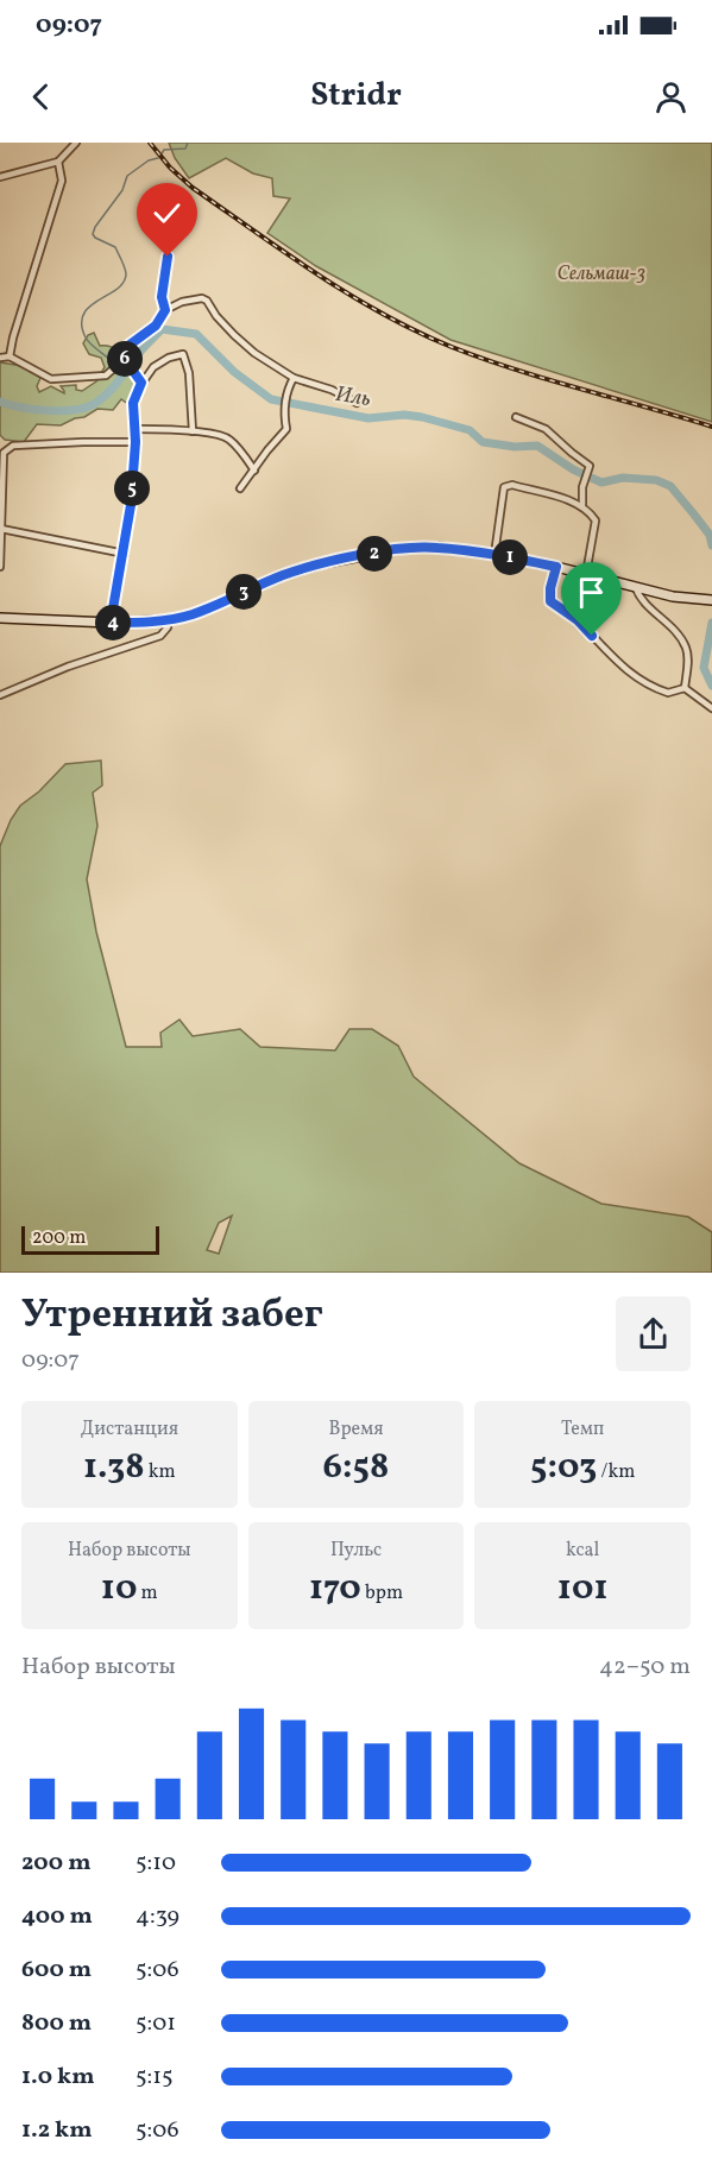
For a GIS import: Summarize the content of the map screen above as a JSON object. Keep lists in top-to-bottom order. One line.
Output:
{"water":["Иль"],"parks":["Сельмаш-3"],"scale_bar":"200 m","page":{"status":"09:07","header":"Stridr","pins":["6","5","2","1","3","4"],"scale":"200 m","heading":["Утренний забег","09:07"],"stats":[["Дистанция","1.38 km"],["Время","6:58"],["Темп","5:03 /km"],["Набор высоты","10 m"],["Пульс","170 bpm"],["kcal","101"]],"chart":["Набор высоты","42–50 m"],"list":[{"name":"200 m","note":"5:10"},{"name":"400 m","note":"4:39"},{"name":"600 m","note":"5:06"},{"name":"800 m","note":"5:01"},{"name":"1.0 km","note":"5:15"},{"name":"1.2 km","note":"5:06"}]}}
